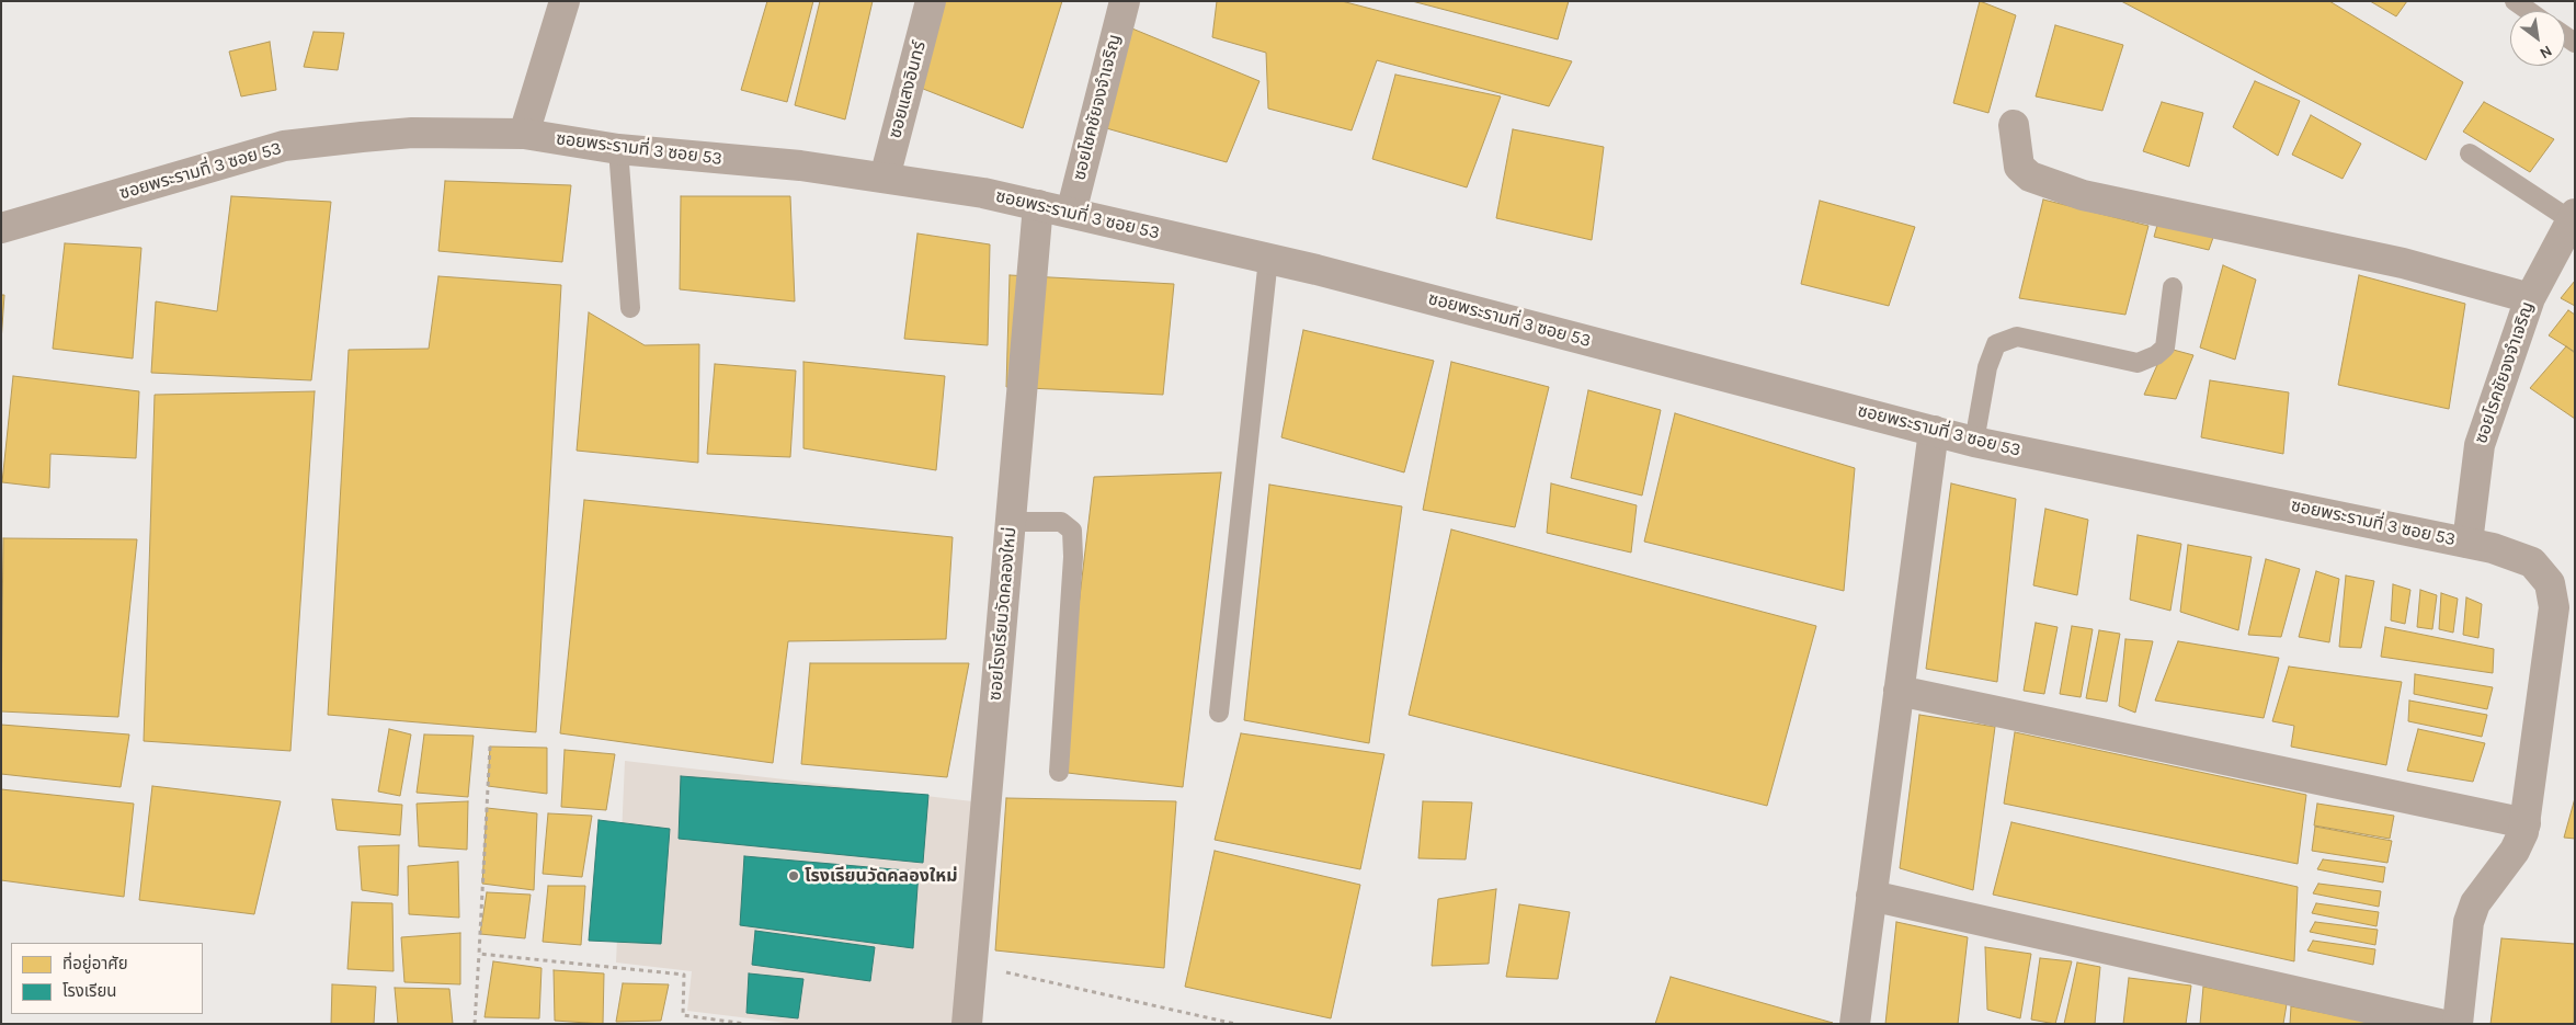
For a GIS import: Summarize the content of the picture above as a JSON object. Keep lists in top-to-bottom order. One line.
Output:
{"streets":{"street":["ซอยแสงอินทร์","ซอยโชคชัยจงจำเจริญ","ซอยพระรามที่ 3 ซอย 53","ซอยโรคชัยจงจำเจริญ","ซอยโรงเรียนวัดคลองใหม่"]},"crossings":[["ซอยแสงอินทร์","ซอยพระรามที่ 3 ซอย 53"],["ซอยโชคชัยจงจำเจริญ","ซอยพระรามที่ 3 ซอย 53"],["ซอยพระรามที่ 3 ซอย 53","ซอยโรคชัยจงจำเจริญ"],["ซอยพระรามที่ 3 ซอย 53","ซอยโรงเรียนวัดคลองใหม่"]],"places":["โรงเรียนวัดคลองใหม่"],"legend":["ที่อยู่อาศัย","โรงเรียน"],"north":"bottom right"}
